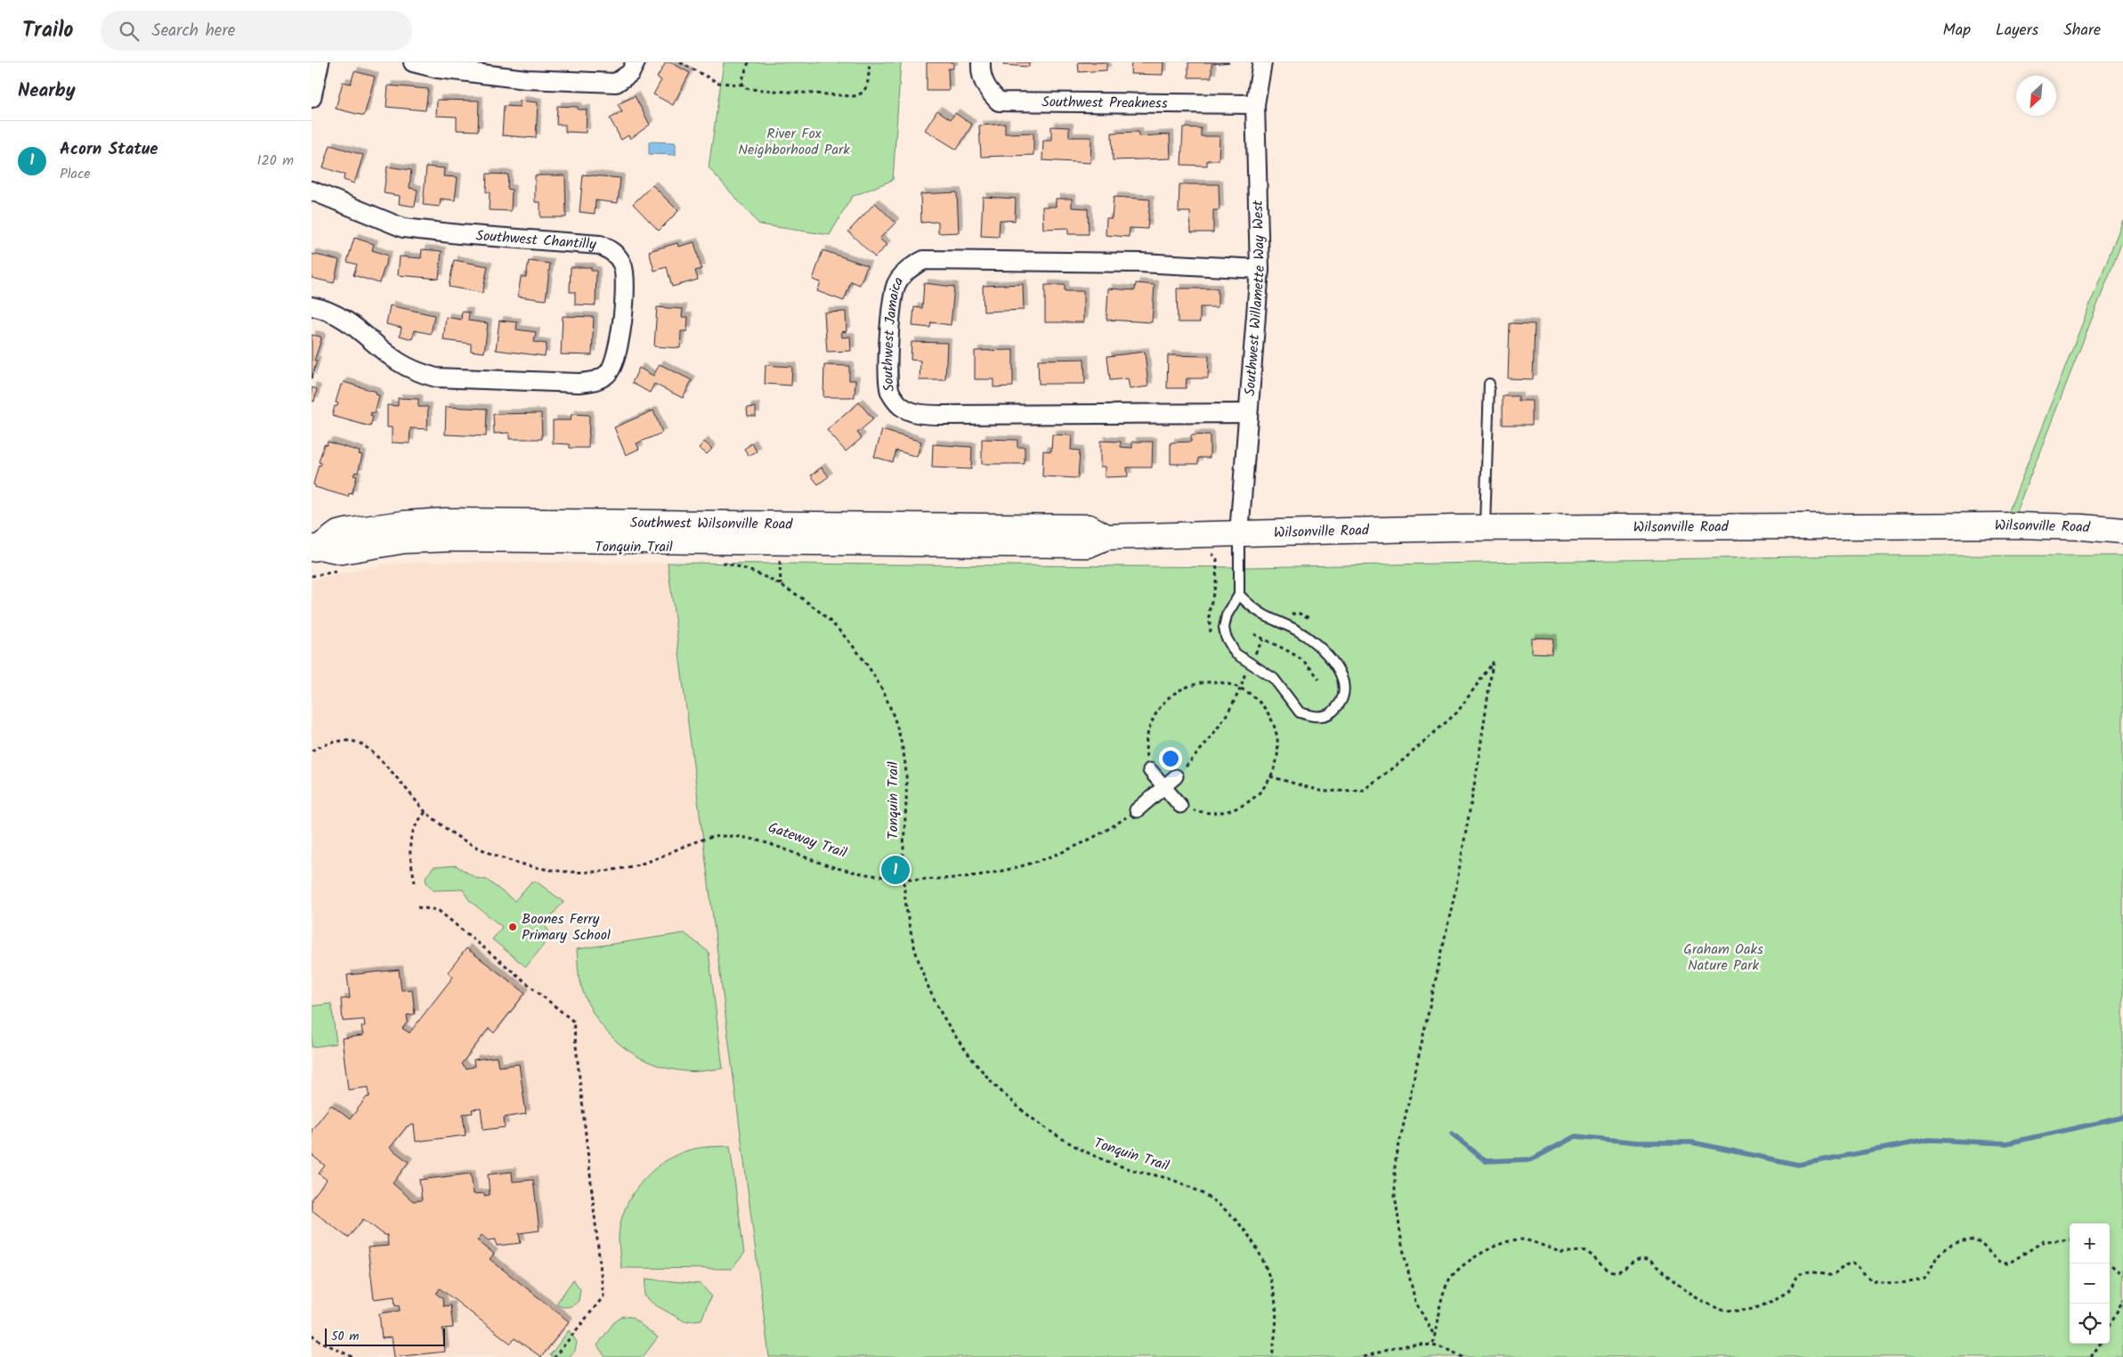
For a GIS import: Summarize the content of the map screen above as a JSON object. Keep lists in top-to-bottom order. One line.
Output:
{"streets":{"main road":["Southwest Wilsonville Road","Wilsonville Road"],"street":["Southwest Preakness","Southwest Chantilly","Southwest Willamette Way West","Southwest Jamaica"],"path":["Tonquin Trail","Gateway Trail"]},"crossings":[["Southwest Preakness","Southwest Willamette Way West"],["Southwest Willamette Way West","Southwest Jamaica"],["Southwest Willamette Way West","Southwest Wilsonville Road"],["Southwest Willamette Way West","Wilsonville Road"],["Southwest Wilsonville Road","Wilsonville Road"],["Tonquin Trail","Gateway Trail"]],"parks":["River Fox Neighborhood Park","Graham Oaks Nature Park"],"places":["Boones Ferry Primary School"],"scale_bar":"50 m","north":"bottom left","page":{"header":"Trailo","search":"Search here","nav":["Map","Layers","Share"],"heading":"Nearby","list":[{"mark":"1","name":"Acorn Statue","note":"Place","value":"120 m"}],"pins":"1","map_buttons":["+","−"],"scale":"50 m"}}
